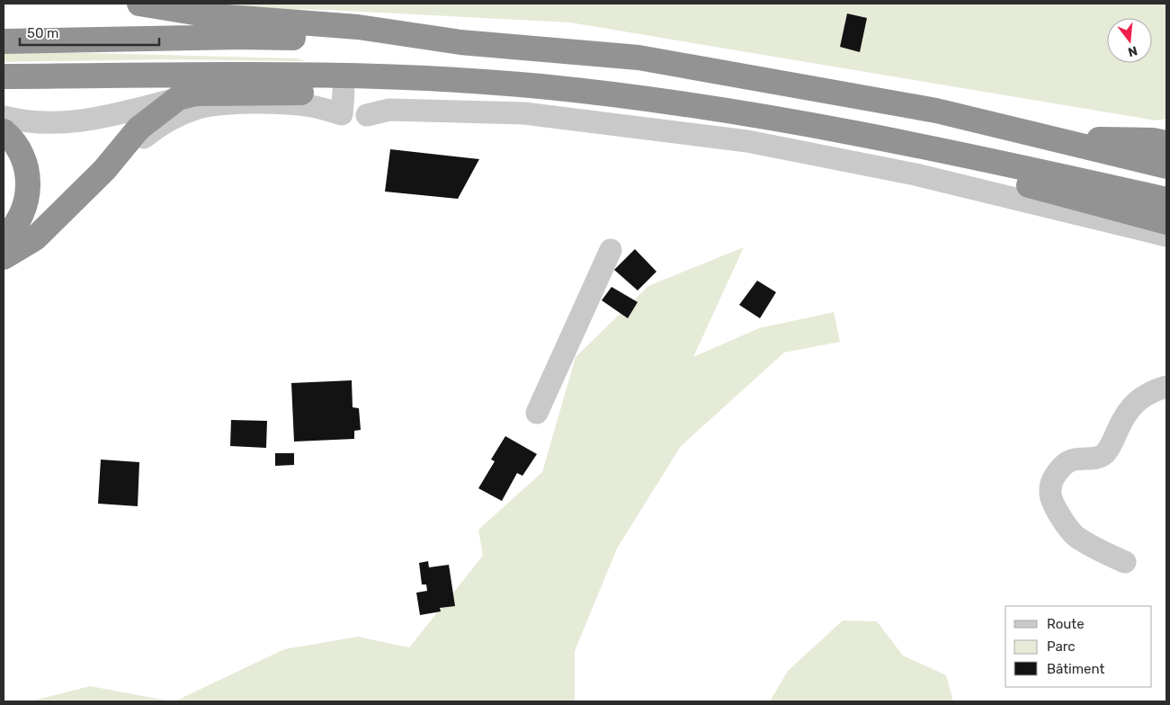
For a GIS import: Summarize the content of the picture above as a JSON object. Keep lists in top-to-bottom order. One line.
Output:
{"legend":["Route","Parc","Bâtiment"],"scale_bar":"50 m","north":"bottom"}
